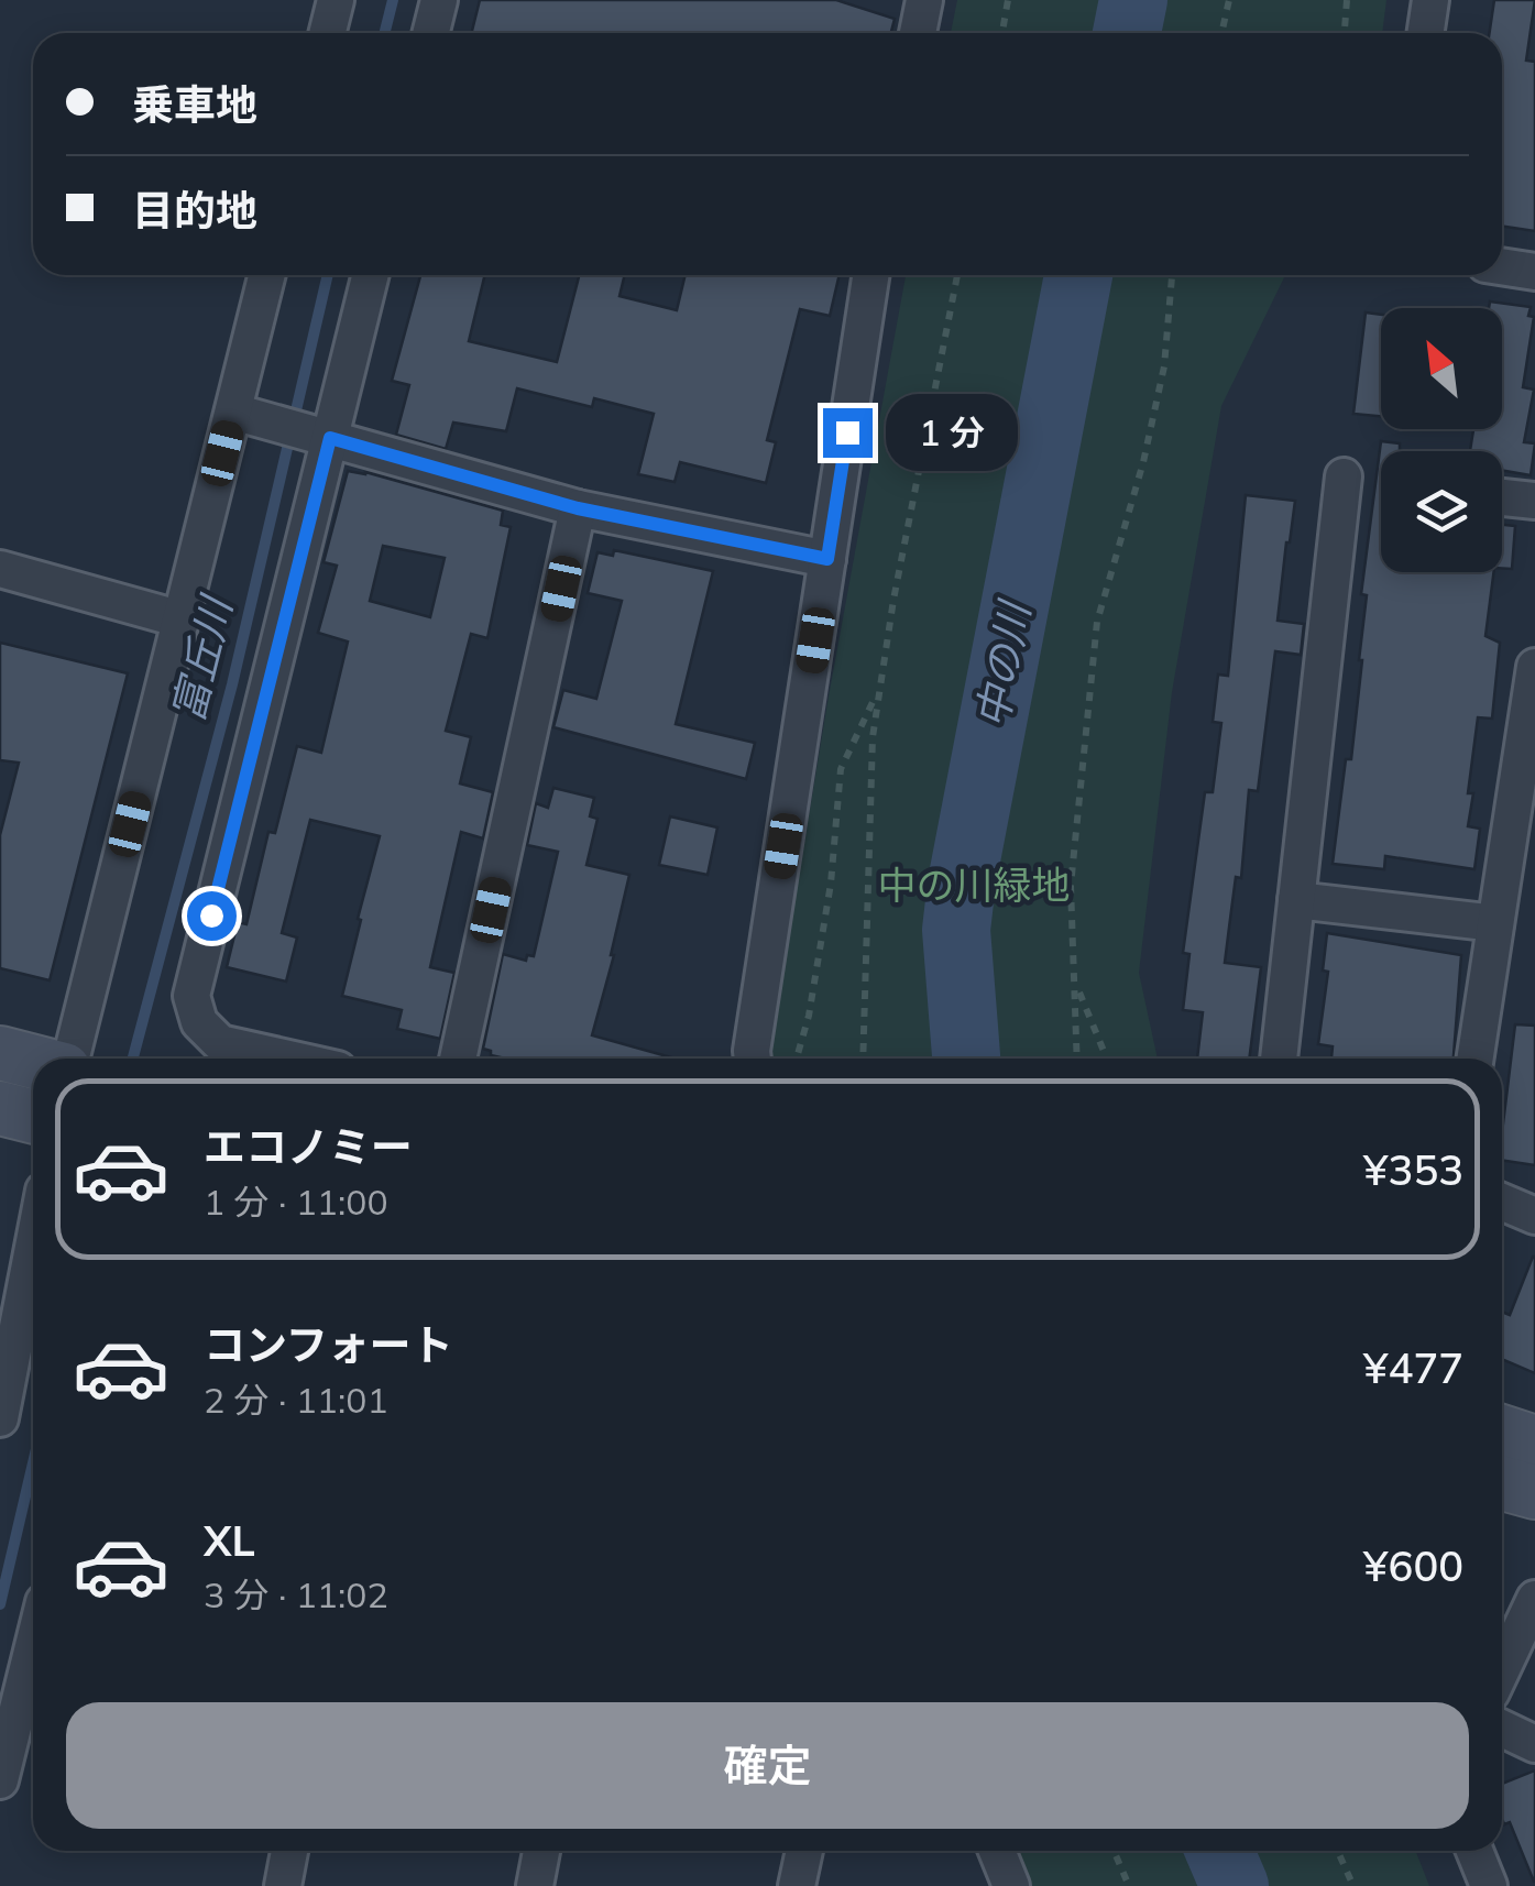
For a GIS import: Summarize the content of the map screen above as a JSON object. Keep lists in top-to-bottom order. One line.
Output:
{"water":["富丘川","中の川"],"parks":["中の川緑地"],"north":"top left","page":{"banner":["乗車地","目的地"],"bubble":"1 分","list":[{"name":"エコノミー","note":"1 分 · 11:00","value":"¥353"},{"name":"コンフォート","note":"2 分 · 11:01","value":"¥477"},{"name":"XL","note":"3 分 · 11:02","value":"¥600"}],"buttons":"確定"}}
